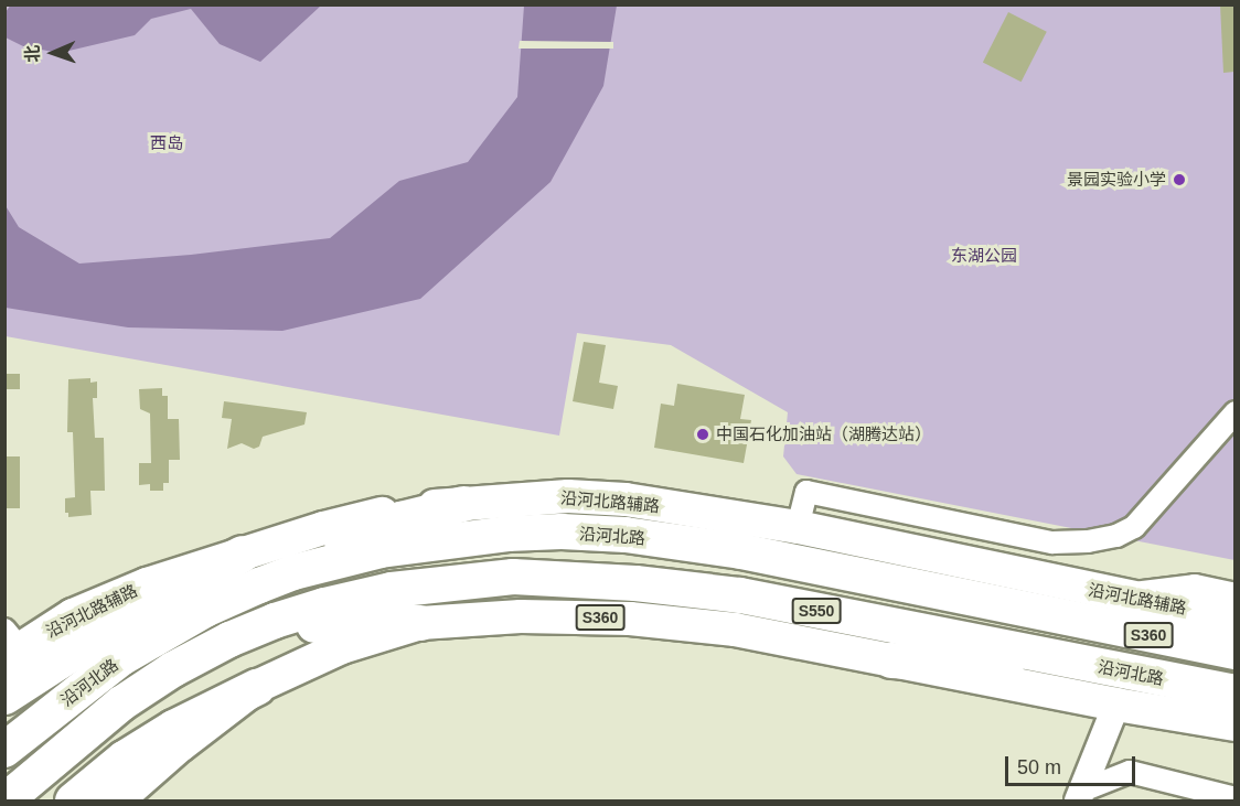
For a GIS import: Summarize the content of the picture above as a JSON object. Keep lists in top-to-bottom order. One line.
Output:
{"streets":{"highway":["沿河北路","S550","S360"],"main road":["沿河北路辅路"]},"parks":["西岛","东湖公园"],"places":["景园实验小学","中国石化加油站（湖腾达站）"],"scale_bar":"50 m","north":"left"}
